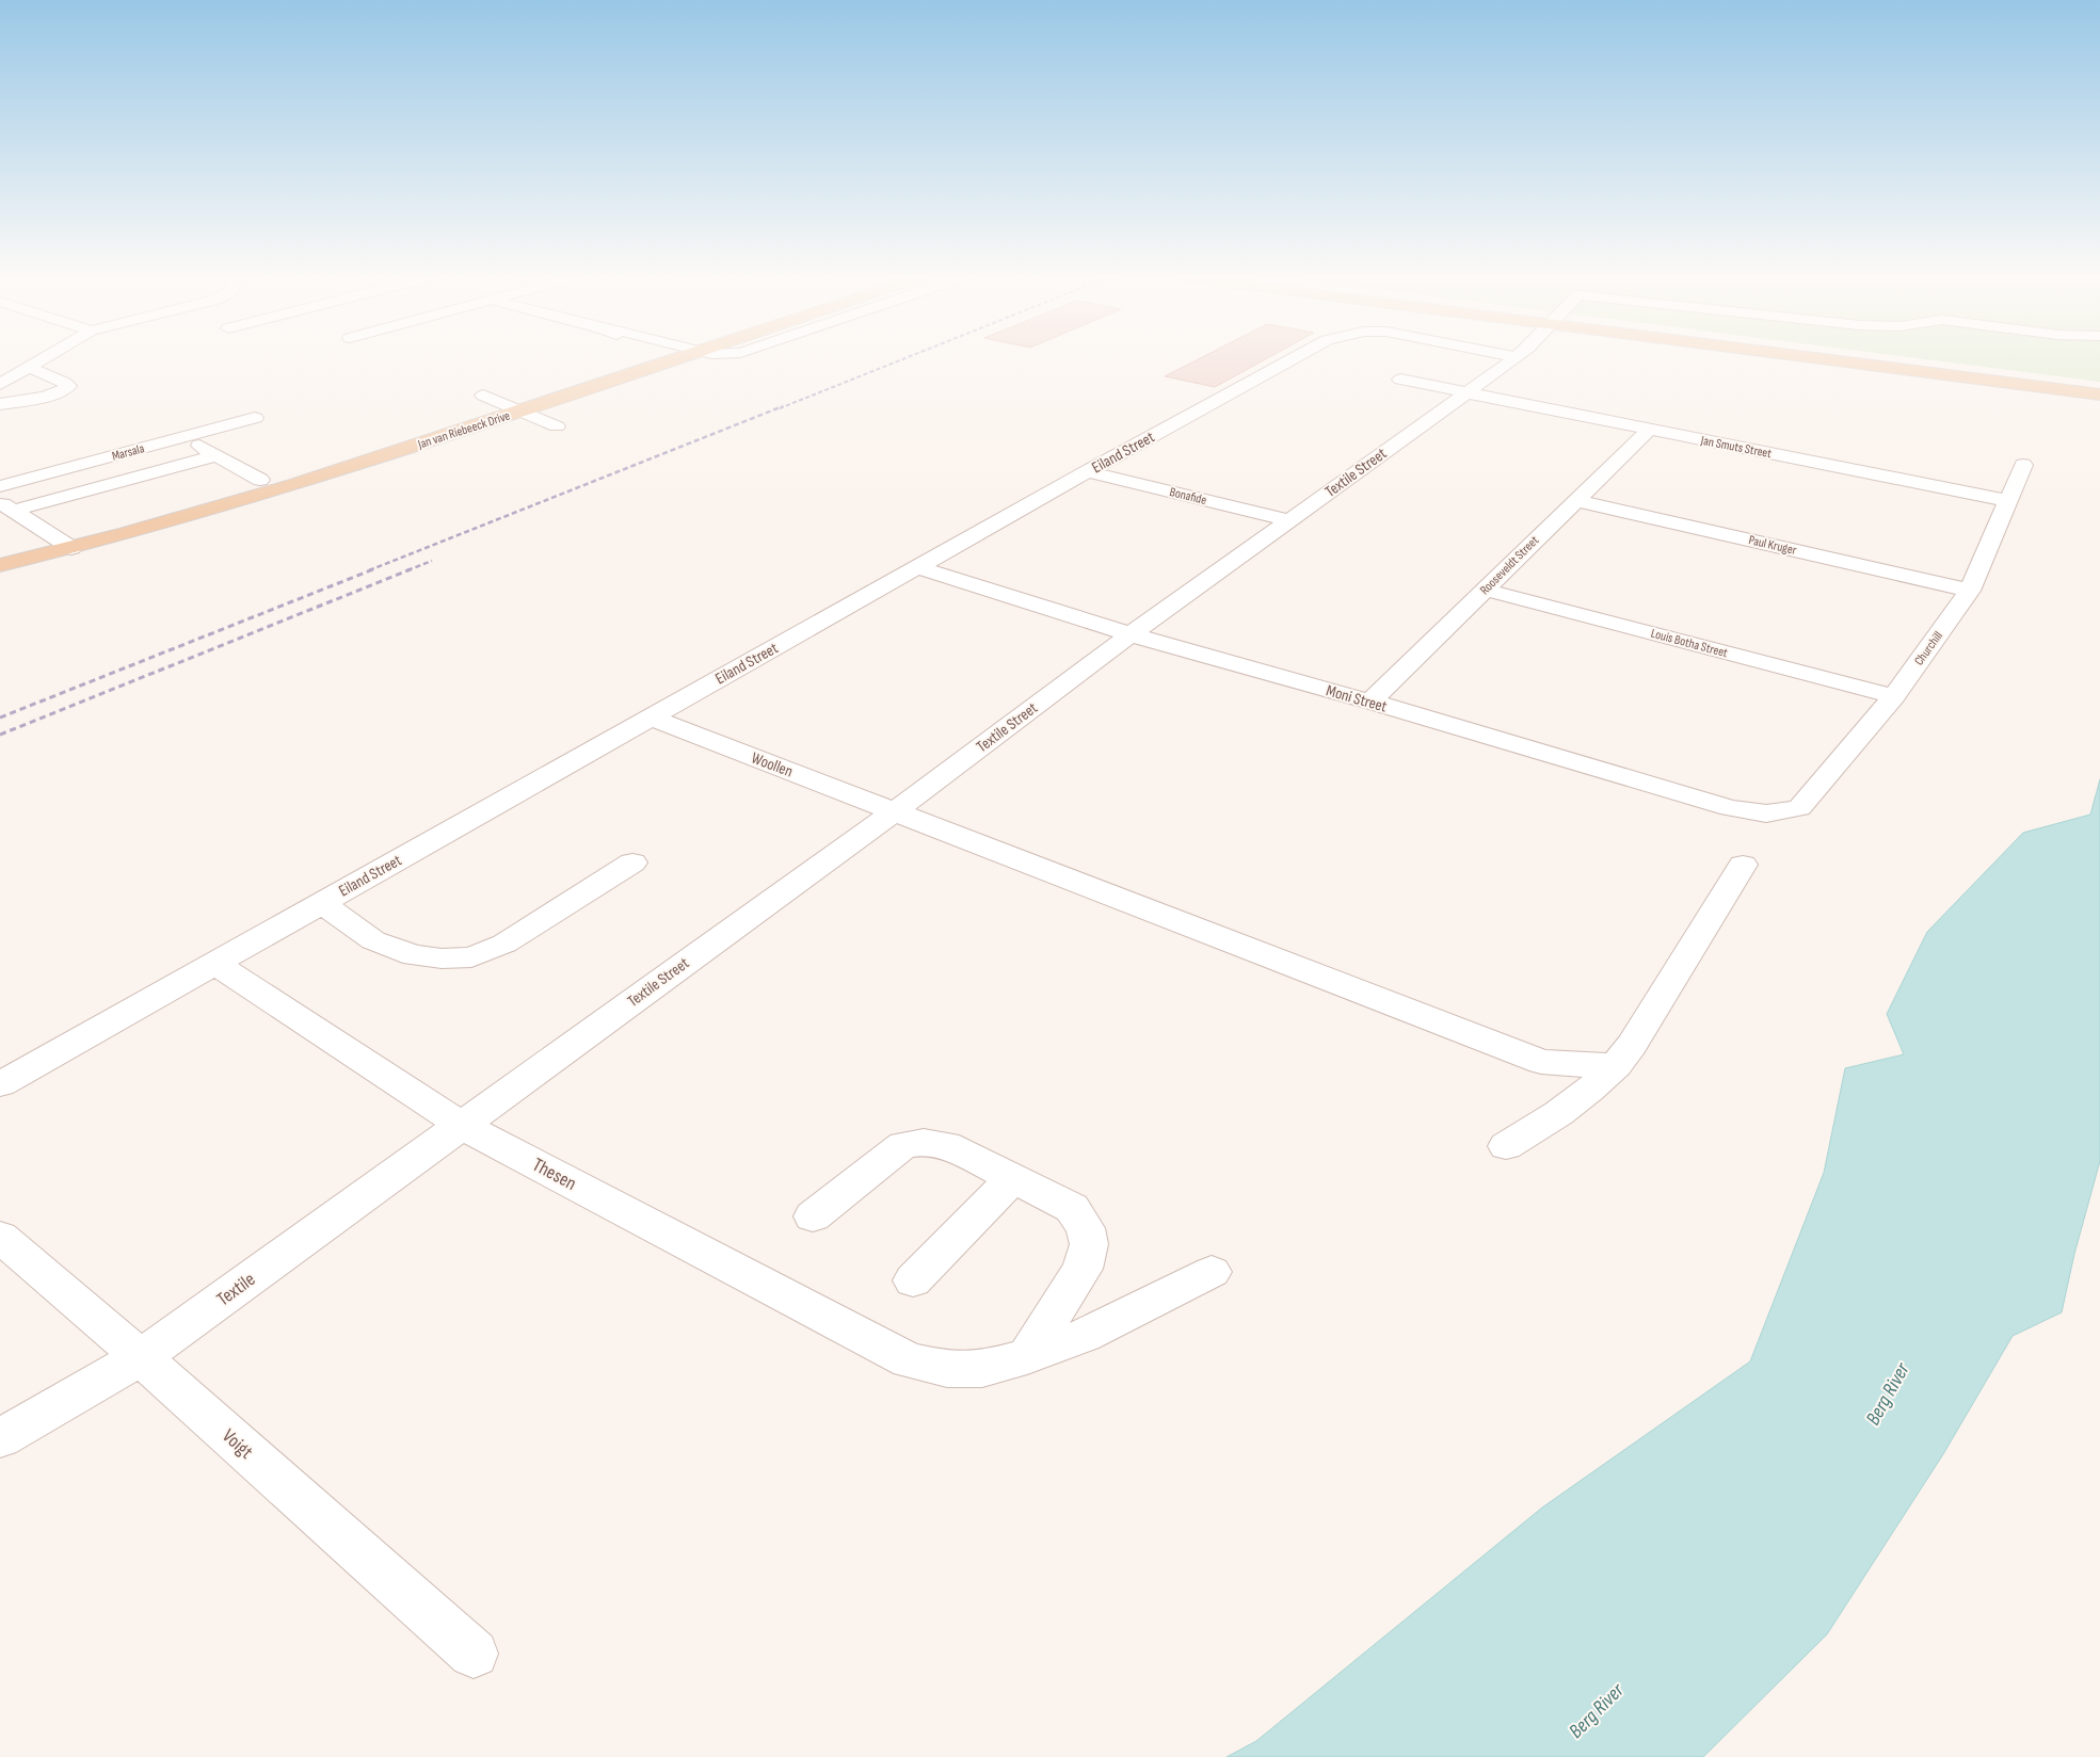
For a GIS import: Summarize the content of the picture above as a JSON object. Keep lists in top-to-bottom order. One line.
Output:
{"streets":{"main road":["Jan van Riebeeck Drive"],"street":["Jan Smuts Street","Marsala","Eiland Street","Textile Street","Bonafide","Paul Kruger","Rooseveldt Street","Louis Botha Street","Churchill","Moni Street","Woollen","Thesen","Textile","Voigt"]},"crossings":[["Jan Smuts Street","Textile Street"],["Jan Smuts Street","Rooseveldt Street"],["Jan Smuts Street","Churchill"],["Eiland Street","Bonafide"],["Eiland Street","Moni Street"],["Eiland Street","Woollen"],["Eiland Street","Thesen"],["Textile Street","Bonafide"],["Textile Street","Moni Street"],["Textile Street","Woollen"],["Textile Street","Thesen"],["Textile Street","Textile"],["Paul Kruger","Rooseveldt Street"],["Paul Kruger","Churchill"],["Rooseveldt Street","Louis Botha Street"],["Rooseveldt Street","Moni Street"],["Louis Botha Street","Churchill"],["Churchill","Moni Street"],["Thesen","Textile"],["Textile","Voigt"]],"water":["Berg River"]}
